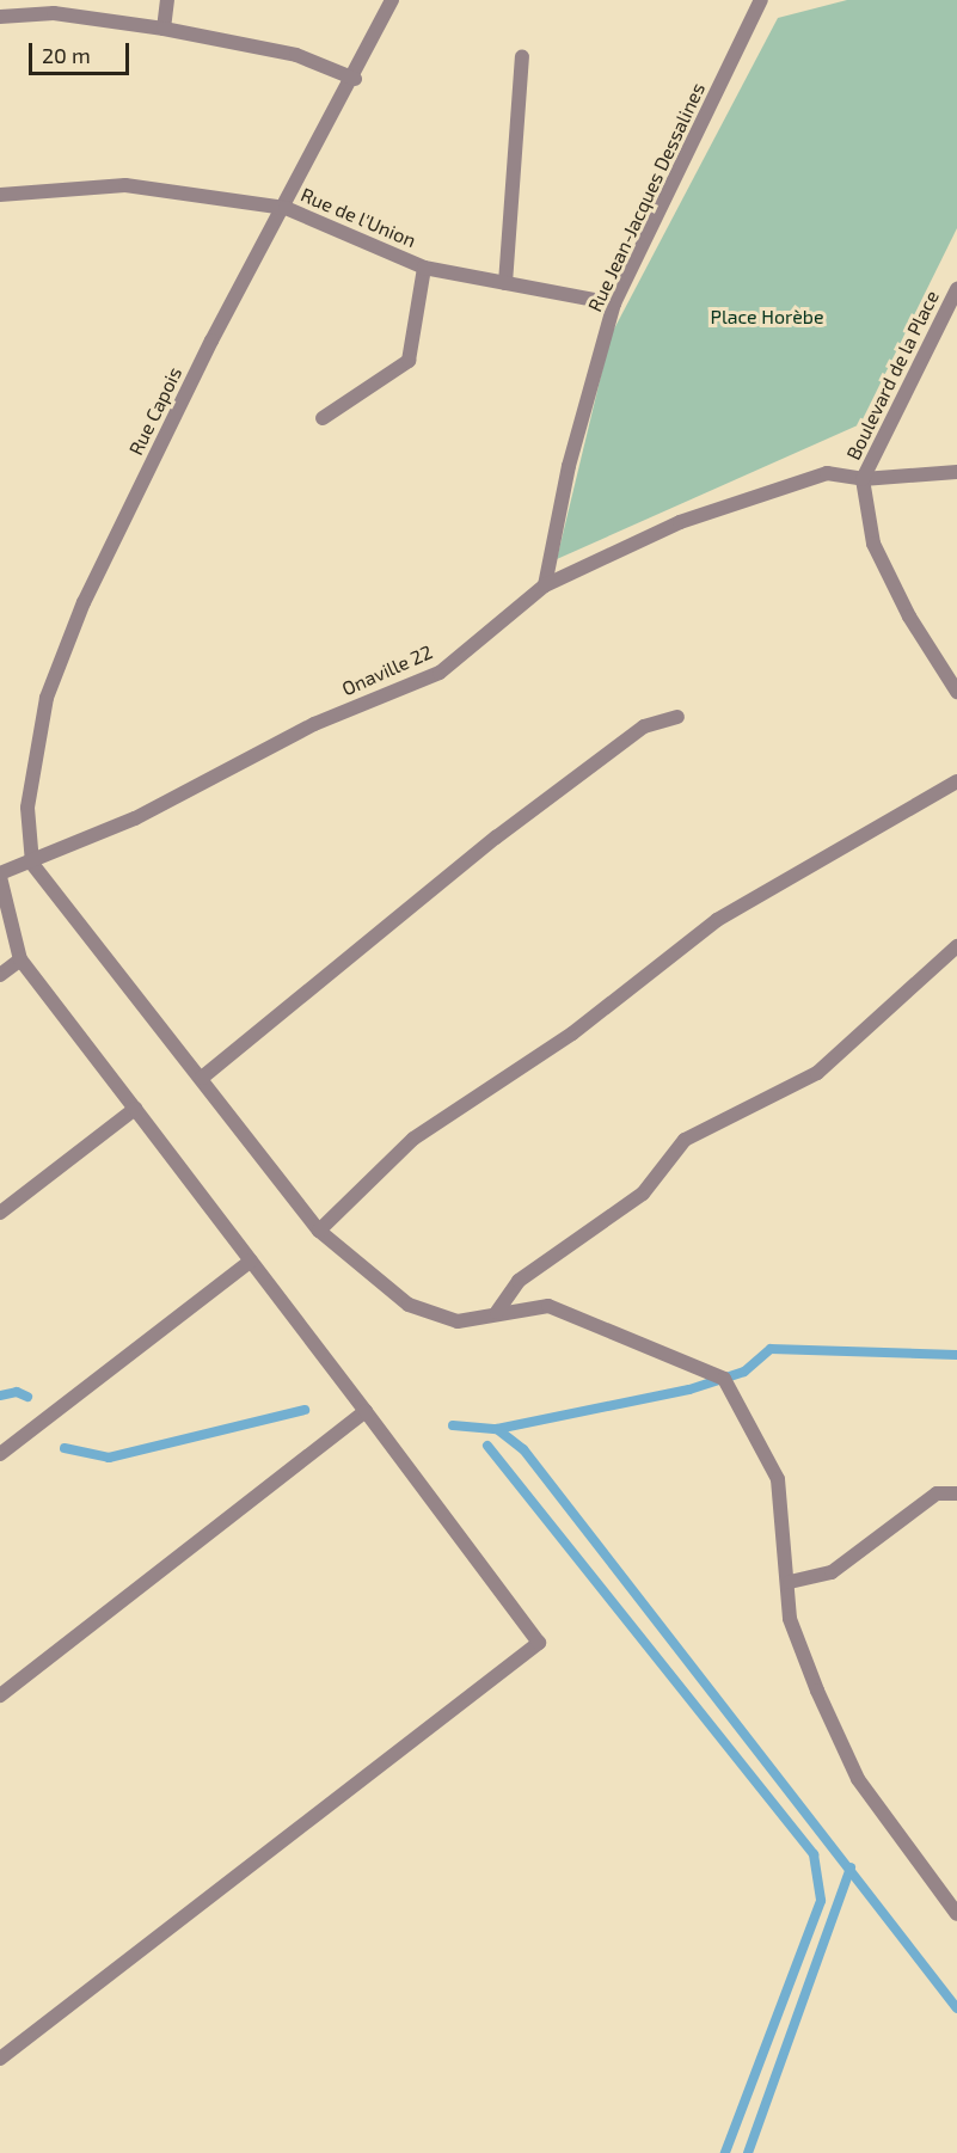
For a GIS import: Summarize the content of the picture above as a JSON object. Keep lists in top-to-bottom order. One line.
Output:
{"streets":{"street":["Rue Jean-Jacques Dessalines","Rue de l'Union","Boulevard de la Place","Rue Capois","Onaville 22"]},"crossings":[["Rue Jean-Jacques Dessalines","Rue de l'Union"],["Rue Jean-Jacques Dessalines","Onaville 22"],["Rue de l'Union","Rue Capois"],["Boulevard de la Place","Onaville 22"],["Rue Capois","Onaville 22"]],"parks":["Place Horèbe"],"scale_bar":"20 m"}
